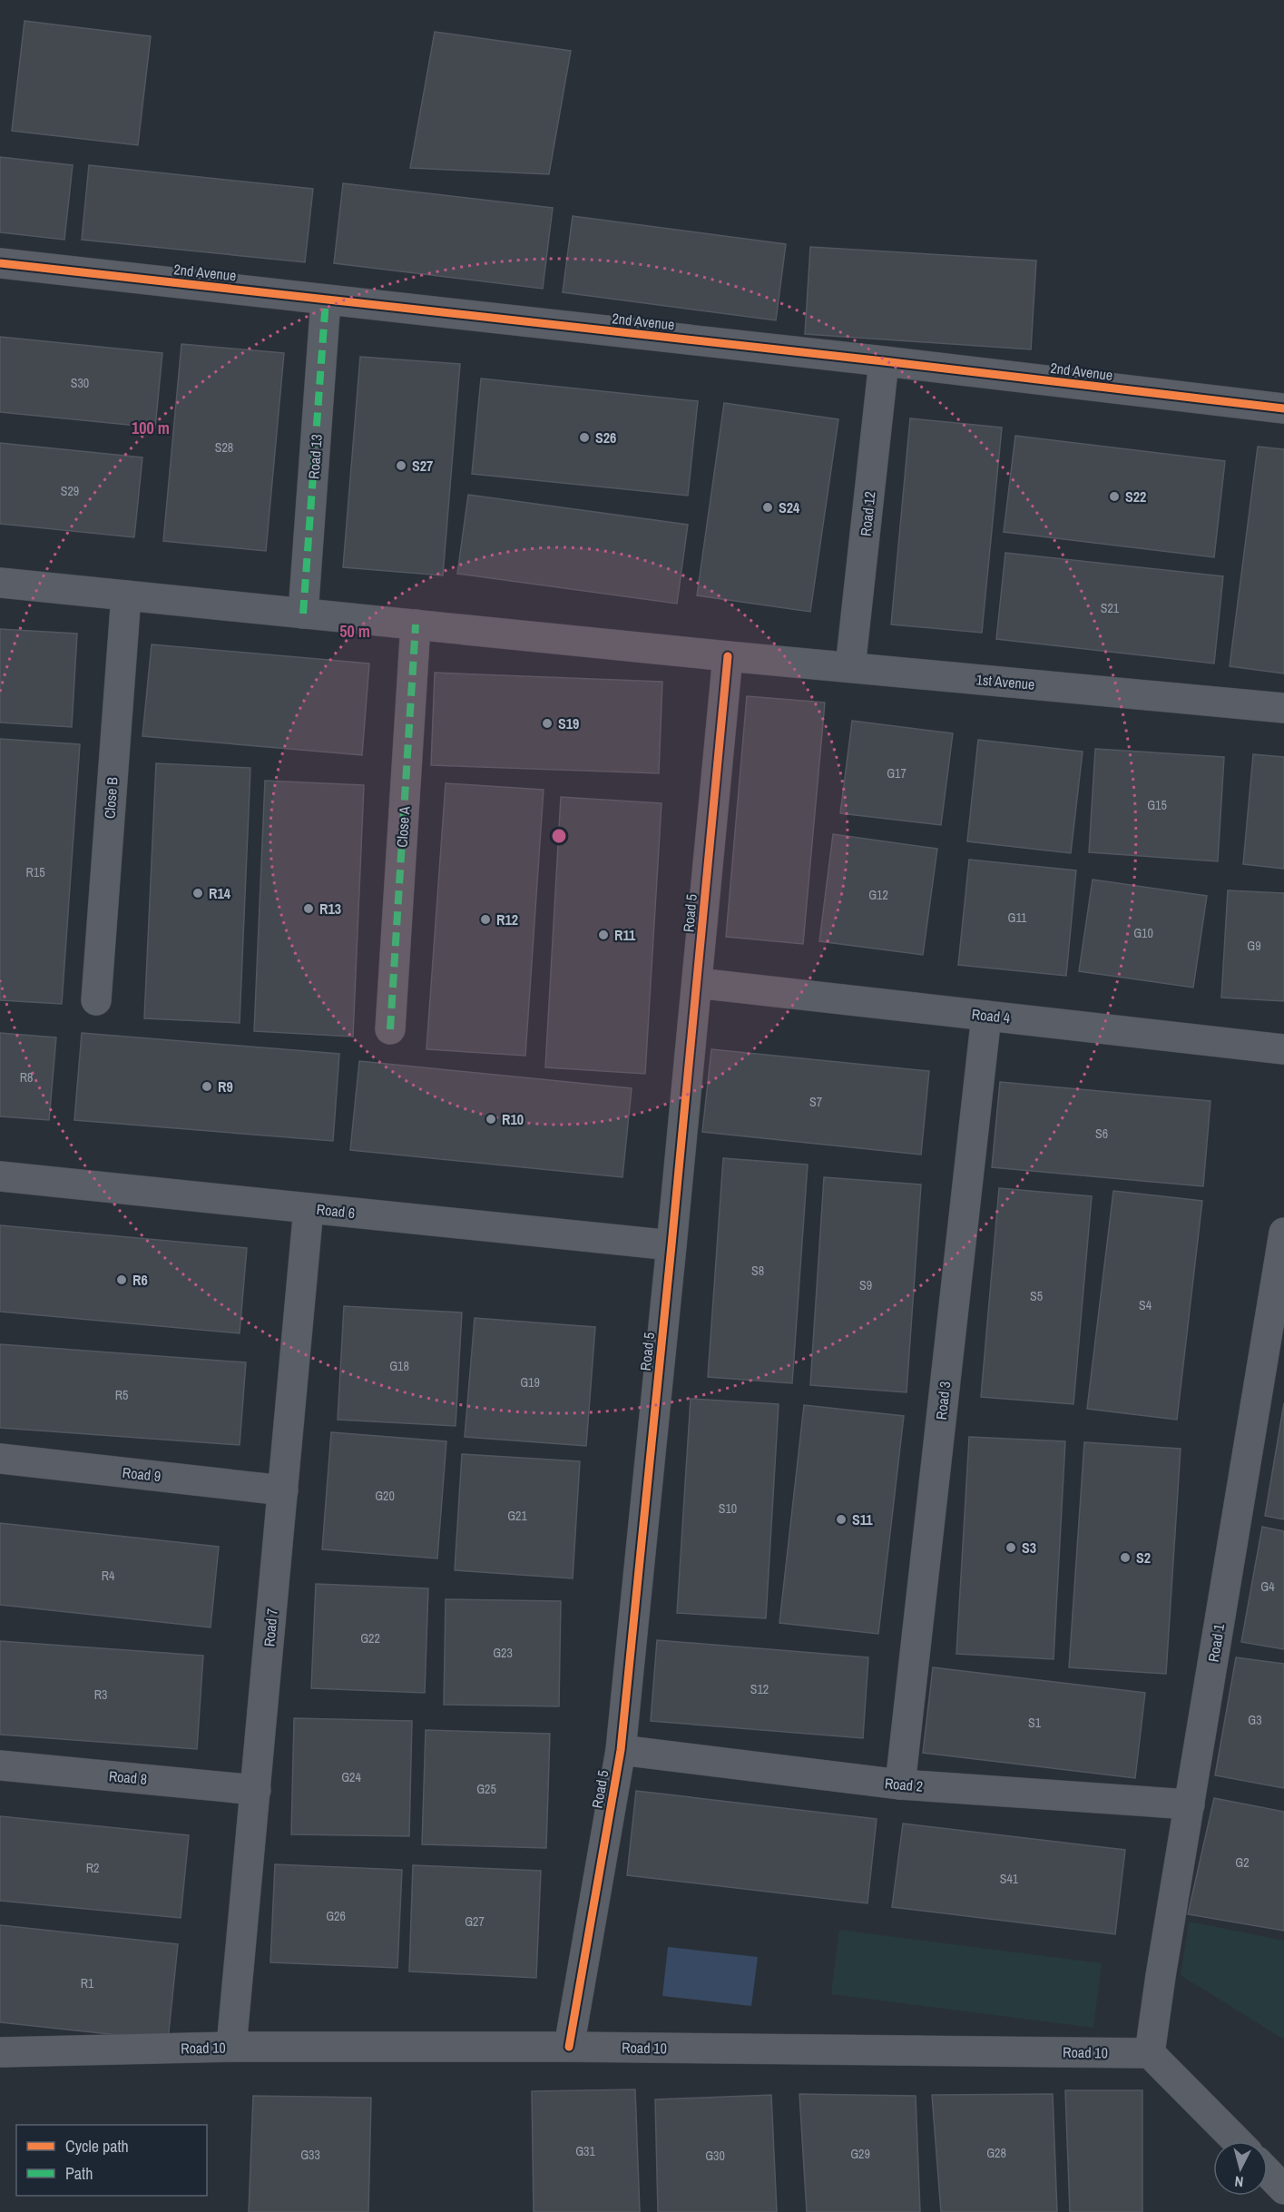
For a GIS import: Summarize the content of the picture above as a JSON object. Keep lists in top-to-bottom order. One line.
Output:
{"streets":{"street":["2nd Avenue","Road 13","Road 12","1st Avenue","Close B","Close A","Road 5","Road 4","Road 6","Road 3","Road 9","Road 7","Road 1","Road 8","Road 2","Road 10"]},"crossings":[["2nd Avenue","Road 13"],["2nd Avenue","Road 12"],["Road 12","1st Avenue"],["1st Avenue","Road 5"],["Road 5","Road 4"],["Road 5","Road 6"],["Road 5","Road 2"],["Road 5","Road 10"],["Road 4","Road 3"],["Road 6","Road 7"],["Road 3","Road 2"],["Road 9","Road 7"],["Road 7","Road 8"],["Road 7","Road 10"],["Road 1","Road 2"],["Road 1","Road 10"]],"places":["S26","S27","S22","S24","S19","R14","R13","R12","R11","R9","R10","R6","S11","S3","S2"],"house_numbers":["S30","S28","S29","S21","G17","G15","R15","G12","G11","G10","G9","R8","S7","S6","S8","S9","S5","S4","G18","G19","R5","G20","S10","G21","R4","G4","G22","G23","S12","R3","G3","S1","G24","G25","G2","R2","S41","G26","G27","R1","G31","G28","G29","G33","G30"],"legend":["Cycle path","Path"],"north":"bottom","rings":["100 m","50 m"]}
